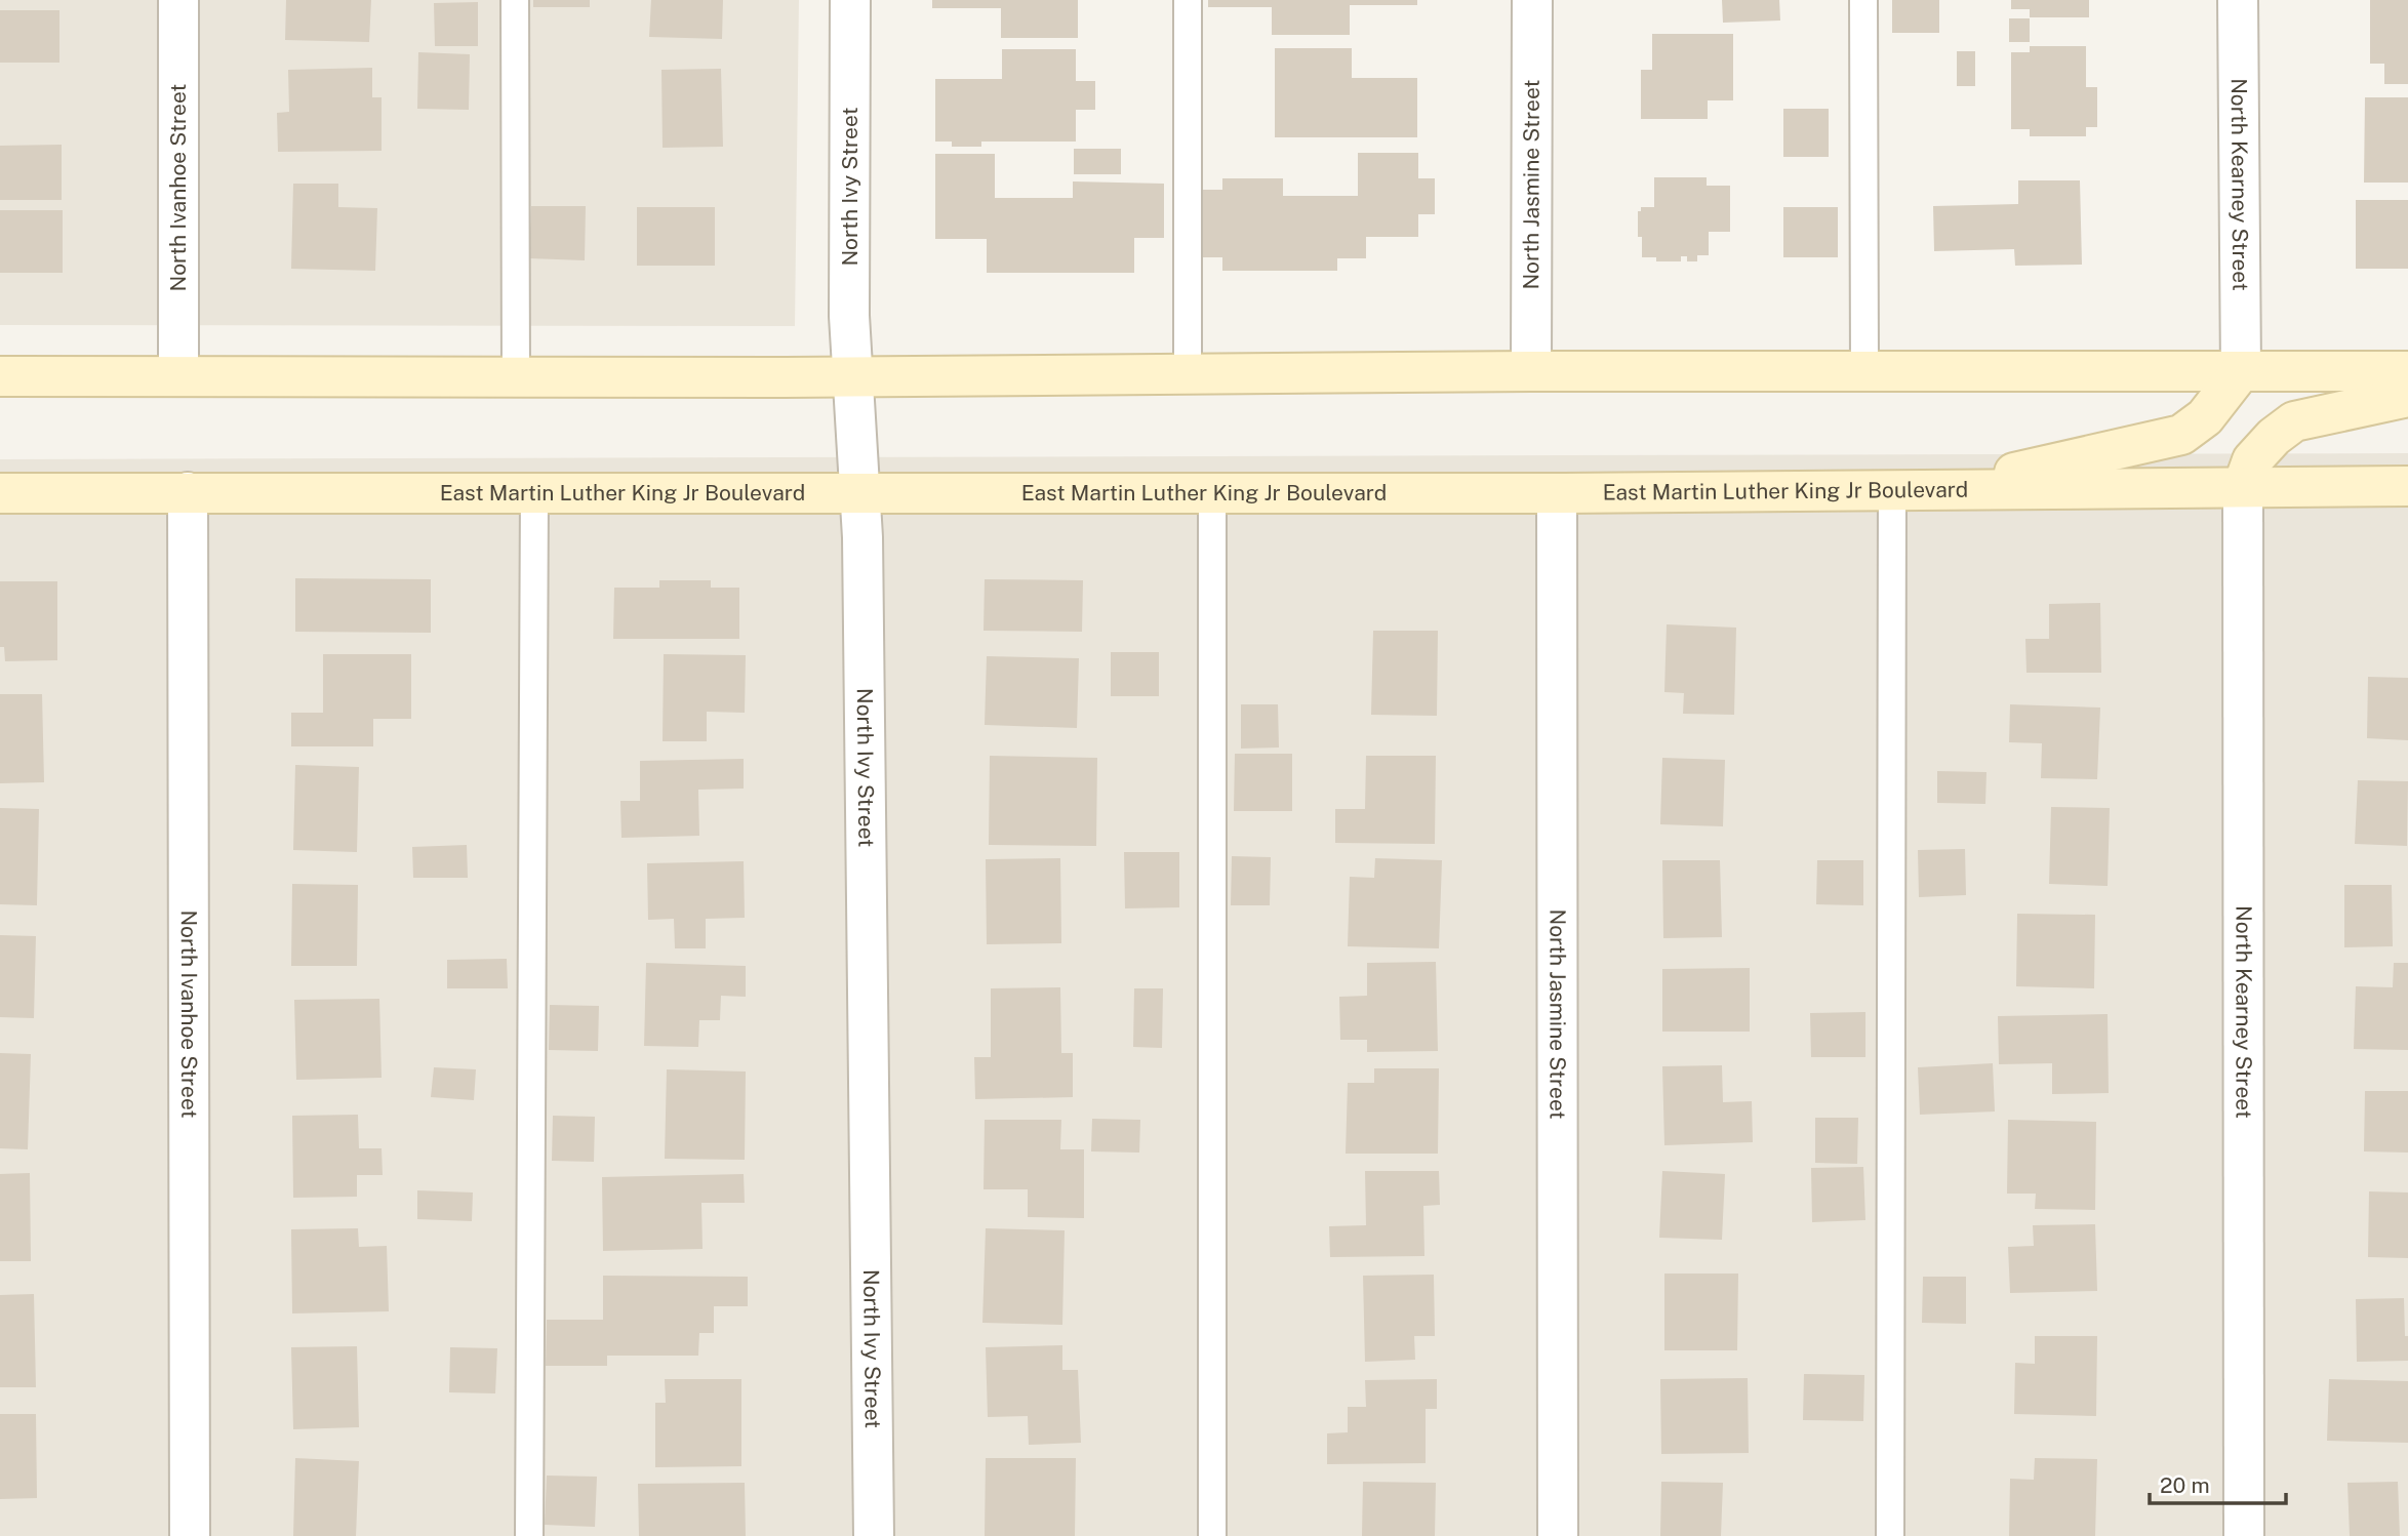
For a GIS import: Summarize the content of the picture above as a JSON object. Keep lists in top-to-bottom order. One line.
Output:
{"streets":{"main road":["East Martin Luther King Jr Boulevard"],"street":["North Jasmine Street","North Kearney Street","North Ivy Street","North Ivanhoe Street"]},"crossings":[["North Jasmine Street","East Martin Luther King Jr Boulevard"],["North Kearney Street","East Martin Luther King Jr Boulevard"],["North Ivy Street","East Martin Luther King Jr Boulevard"],["North Ivanhoe Street","East Martin Luther King Jr Boulevard"]],"scale_bar":"20 m"}
